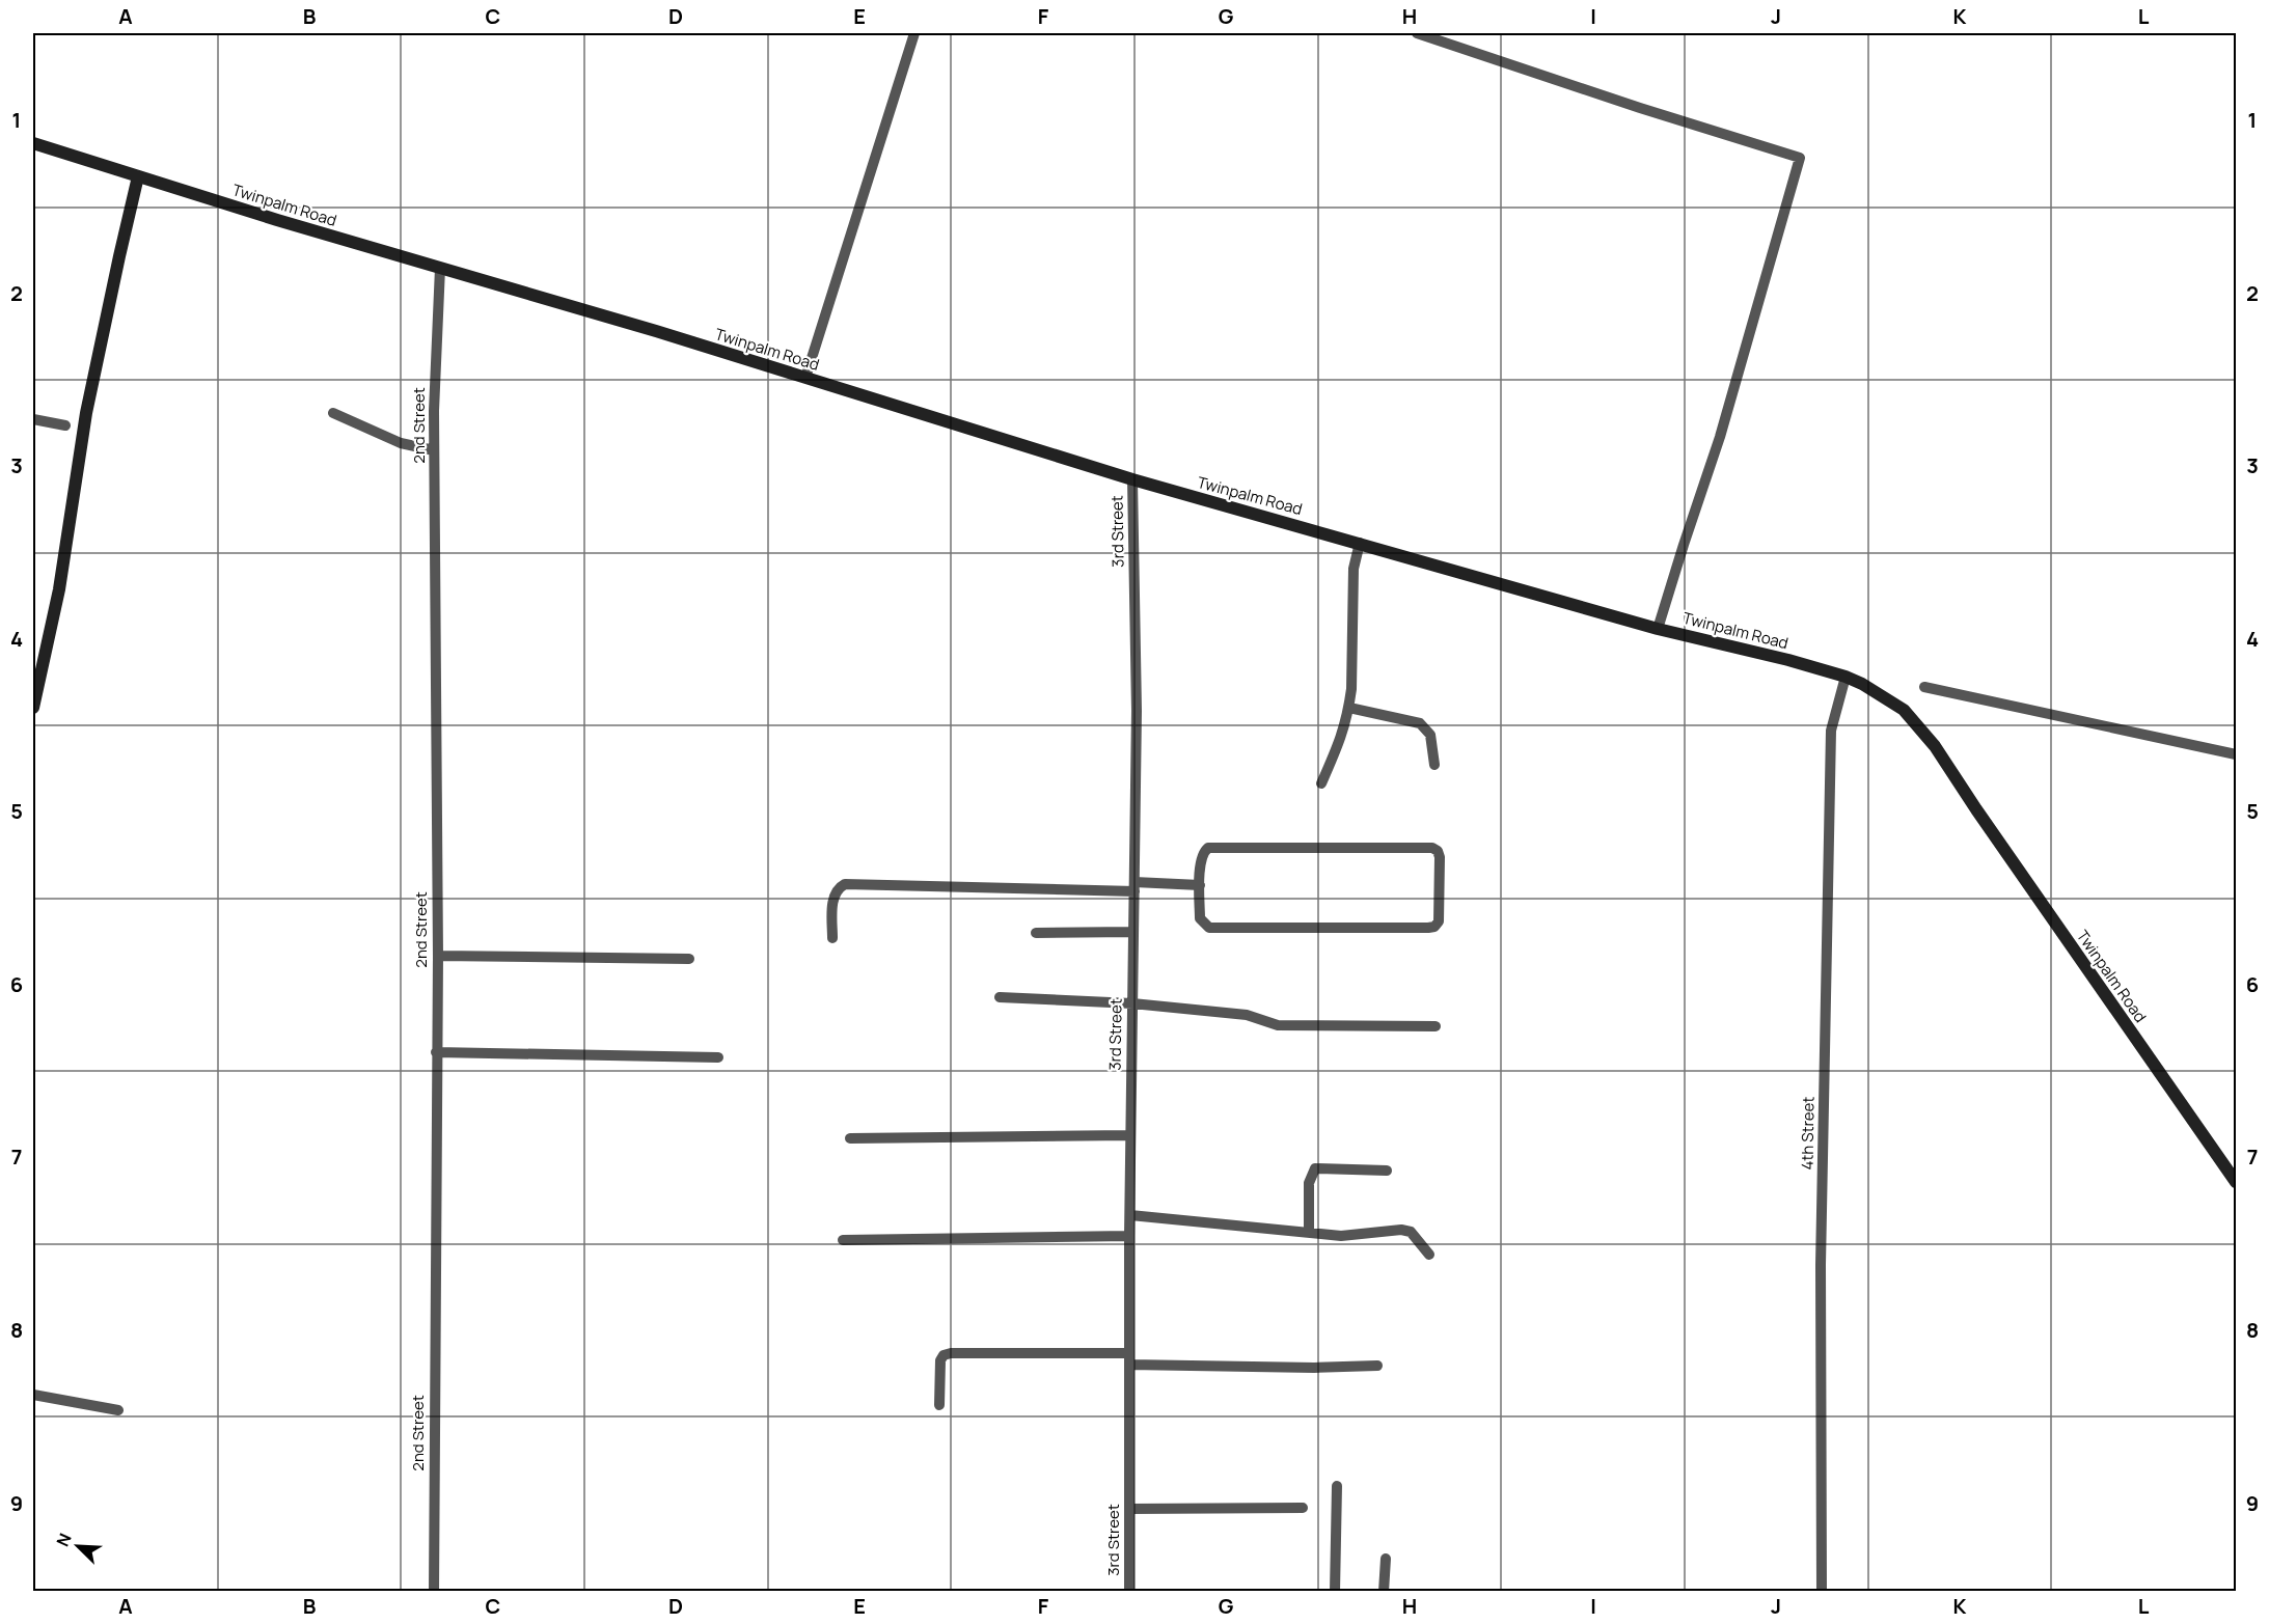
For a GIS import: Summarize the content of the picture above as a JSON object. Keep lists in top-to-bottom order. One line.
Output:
{"streets":{"main road":["Twinpalm Road"],"street":["2nd Street","3rd Street","4th Street"]},"crossings":[["Twinpalm Road","2nd Street"],["Twinpalm Road","3rd Street"],["Twinpalm Road","4th Street"]],"north":"top left","grid":{"columns":["A","B","C","D","E","F","G","H","I","J","K","L"],"rows":["1","2","3","4","5","6","7","8","9"]}}
